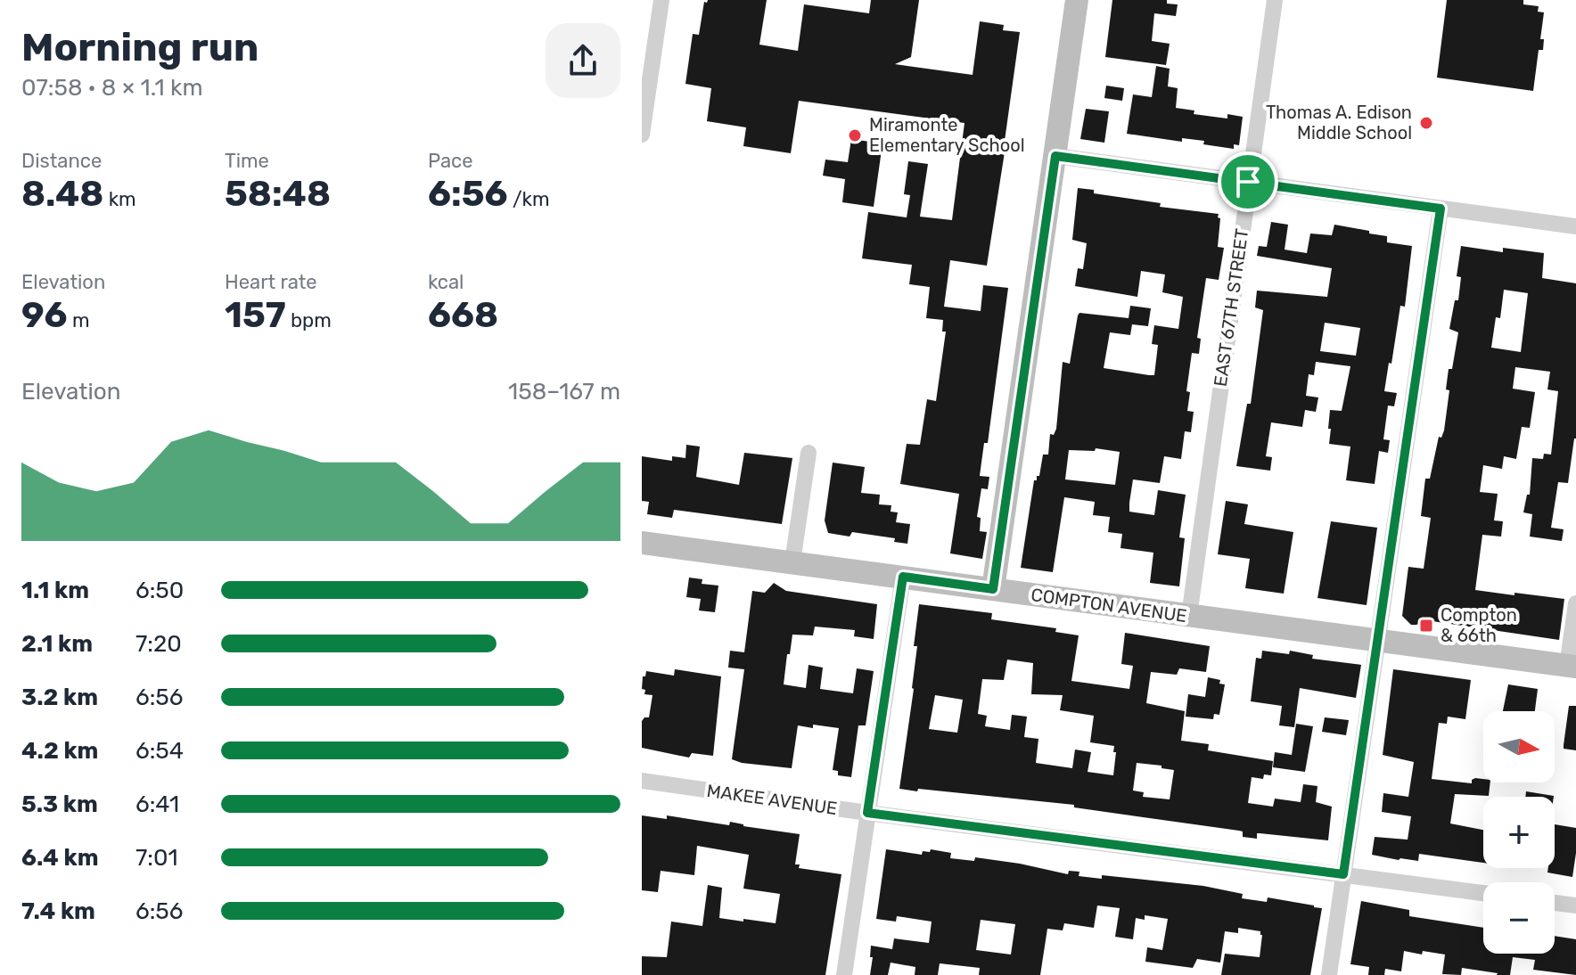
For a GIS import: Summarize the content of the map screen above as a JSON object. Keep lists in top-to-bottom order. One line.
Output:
{"streets":{"main road":["COMPTON AVENUE"],"street":["EAST 67TH STREET","MAKEE AVENUE"]},"crossings":[["EAST 67TH STREET","COMPTON AVENUE"]],"places":{"other":["Thomas A. Edison Middle School","Miramonte Elementary School"],"transit":["Compton & 66th"]},"north":"right","page":{"heading":["Morning run","07:58 · 8 × 1.1 km"],"stats":[["Distance","8.48 km"],["Time","58:48"],["Pace","6:56 /km"],["Elevation","96 m"],["Heart rate","157 bpm"],["kcal","668"]],"chart":["Elevation","158–167 m"],"list":[{"name":"1.1 km","note":"6:50"},{"name":"2.1 km","note":"7:20"},{"name":"3.2 km","note":"6:56"},{"name":"4.2 km","note":"6:54"},{"name":"5.3 km","note":"6:41"},{"name":"6.4 km","note":"7:01"},{"name":"7.4 km","note":"6:56"}],"map_buttons":["+","−"]}}
